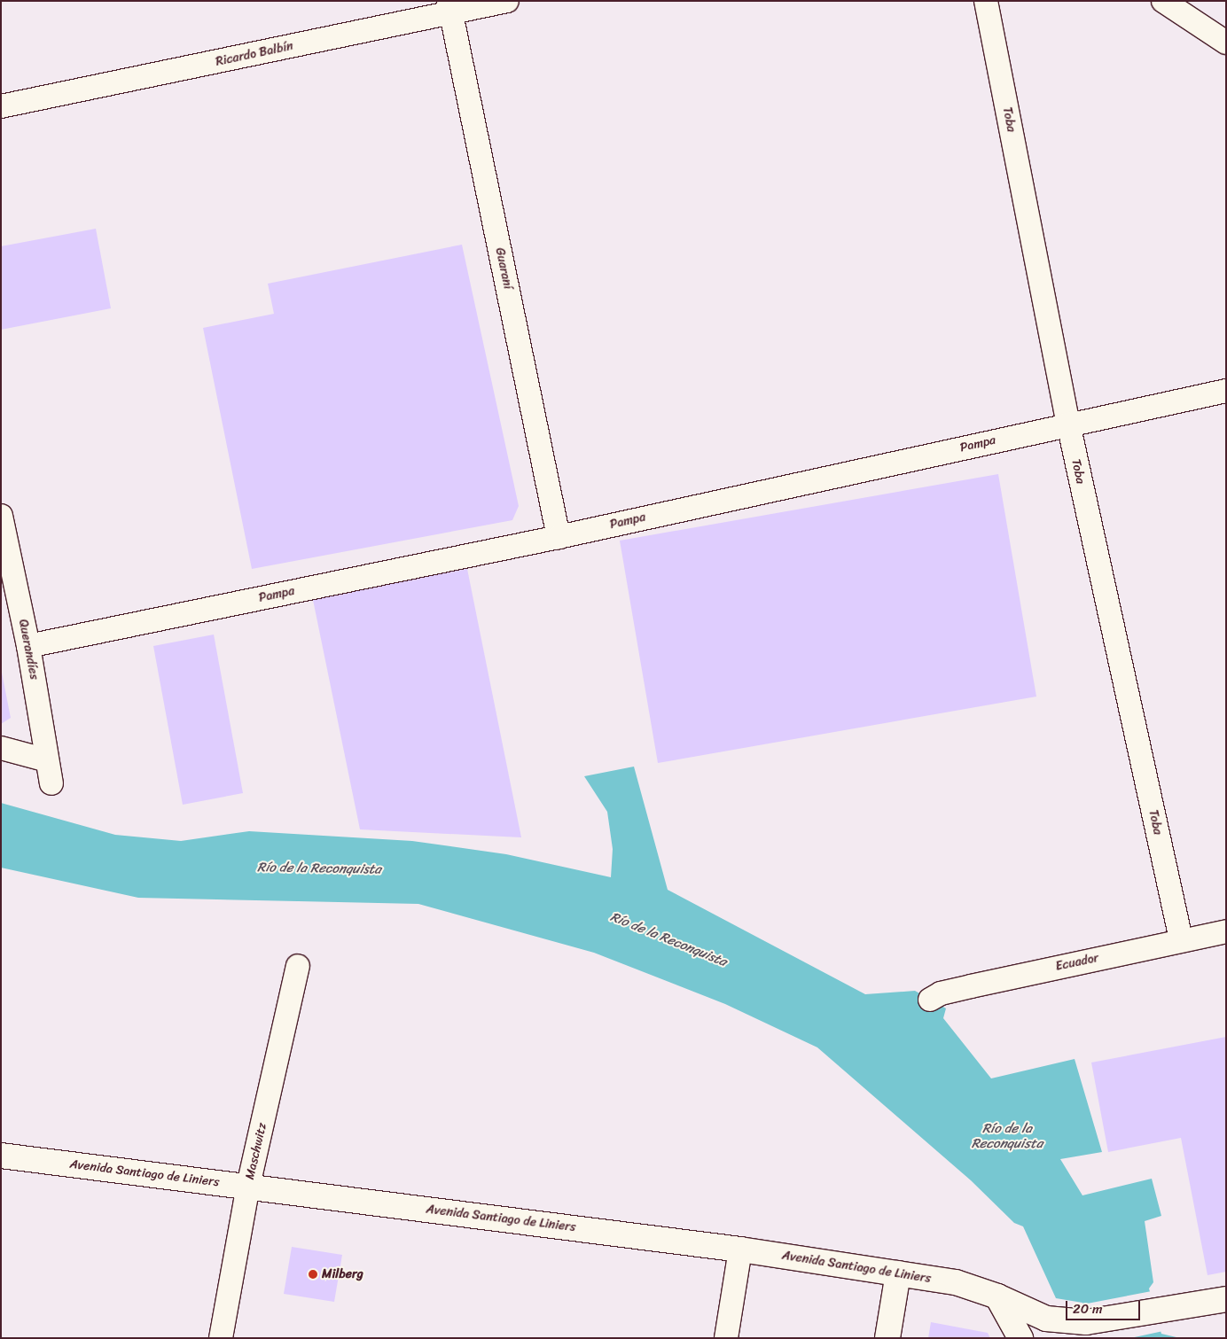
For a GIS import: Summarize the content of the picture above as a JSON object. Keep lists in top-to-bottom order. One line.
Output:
{"streets":{"main road":["Avenida Santiago de Liniers"],"street":["Ricardo Balbín","Toba","Guaraní","Pampa","Querandíes","Ecuador","Maschwitz"]},"crossings":[["Ricardo Balbín","Guaraní"],["Toba","Pampa"],["Toba","Ecuador"],["Guaraní","Pampa"],["Pampa","Querandíes"],["Maschwitz","Avenida Santiago de Liniers"]],"water":["Río de la Reconquista"],"places":["Milberg"],"scale_bar":"20 m"}
